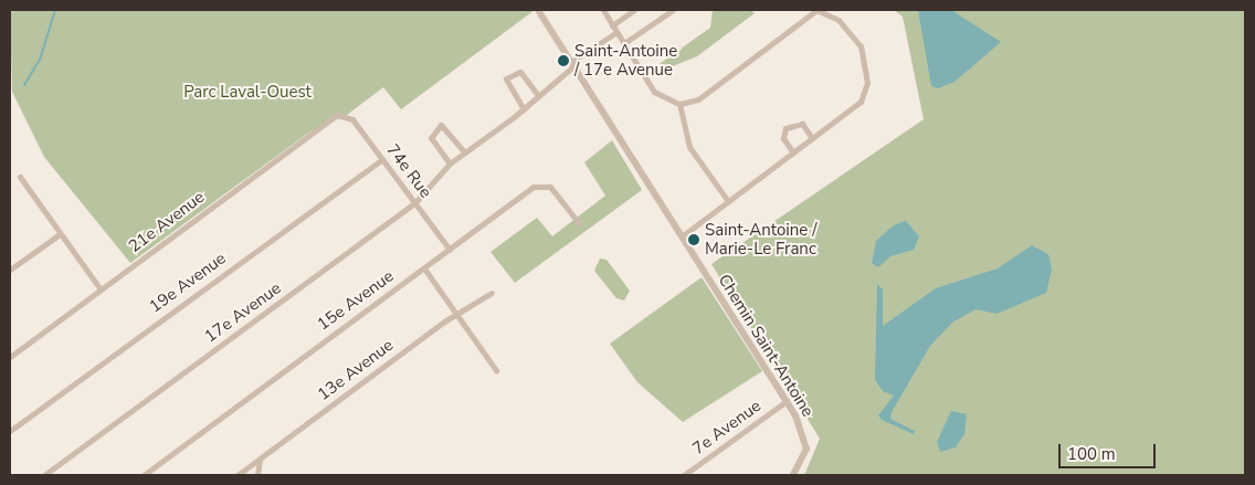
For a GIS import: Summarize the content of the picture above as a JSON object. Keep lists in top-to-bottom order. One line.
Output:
{"streets":{"street":["74e Rue","21e Avenue","19e Avenue","15e Avenue","17e Avenue","Chemin Saint-Antoine","13e Avenue","7e Avenue"]},"crossings":[["74e Rue","21e Avenue"],["74e Rue","19e Avenue"],["74e Rue","15e Avenue"],["74e Rue","17e Avenue"],["17e Avenue","Chemin Saint-Antoine"],["Chemin Saint-Antoine","7e Avenue"]],"parks":["Parc Laval-Ouest"],"places":["Saint-Antoine / 17e Avenue","Saint-Antoine / Marie-Le Franc"],"scale_bar":"100 m"}
